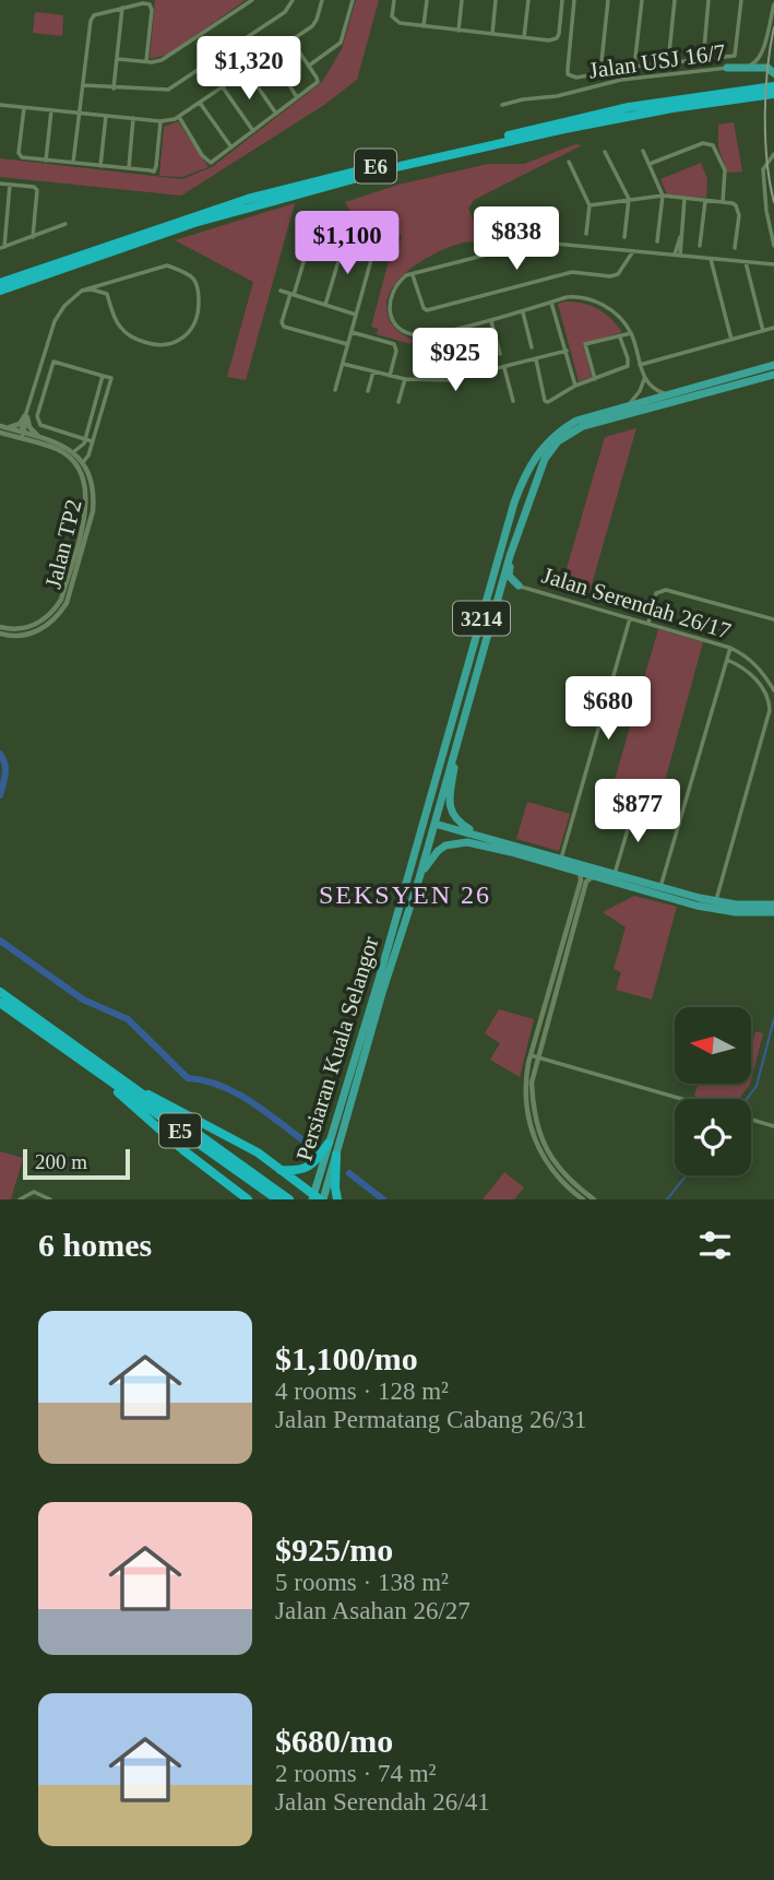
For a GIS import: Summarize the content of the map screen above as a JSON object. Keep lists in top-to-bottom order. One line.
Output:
{"streets":{"highway":["E6","E5"],"main road":["3214","Persiaran Kuala Selangor"],"street":["Jalan USJ 16/7","Jalan TP2","Jalan Serendah 26/17"]},"districts":["SEKSYEN 26"],"scale_bar":"200 m","north":"left","page":{"price":["$1,320","$838","$1,100","$925","$680","$877"],"scale":"200 m","heading":"6 homes","list":[{"name":"$1,100/mo","note":"4 rooms · 128 m² · Jalan Permatang Cabang 26/31"},{"name":"$925/mo","note":"5 rooms · 138 m² · Jalan Asahan 26/27"},{"name":"$680/mo","note":"2 rooms · 74 m² · Jalan Serendah 26/41"}]}}
